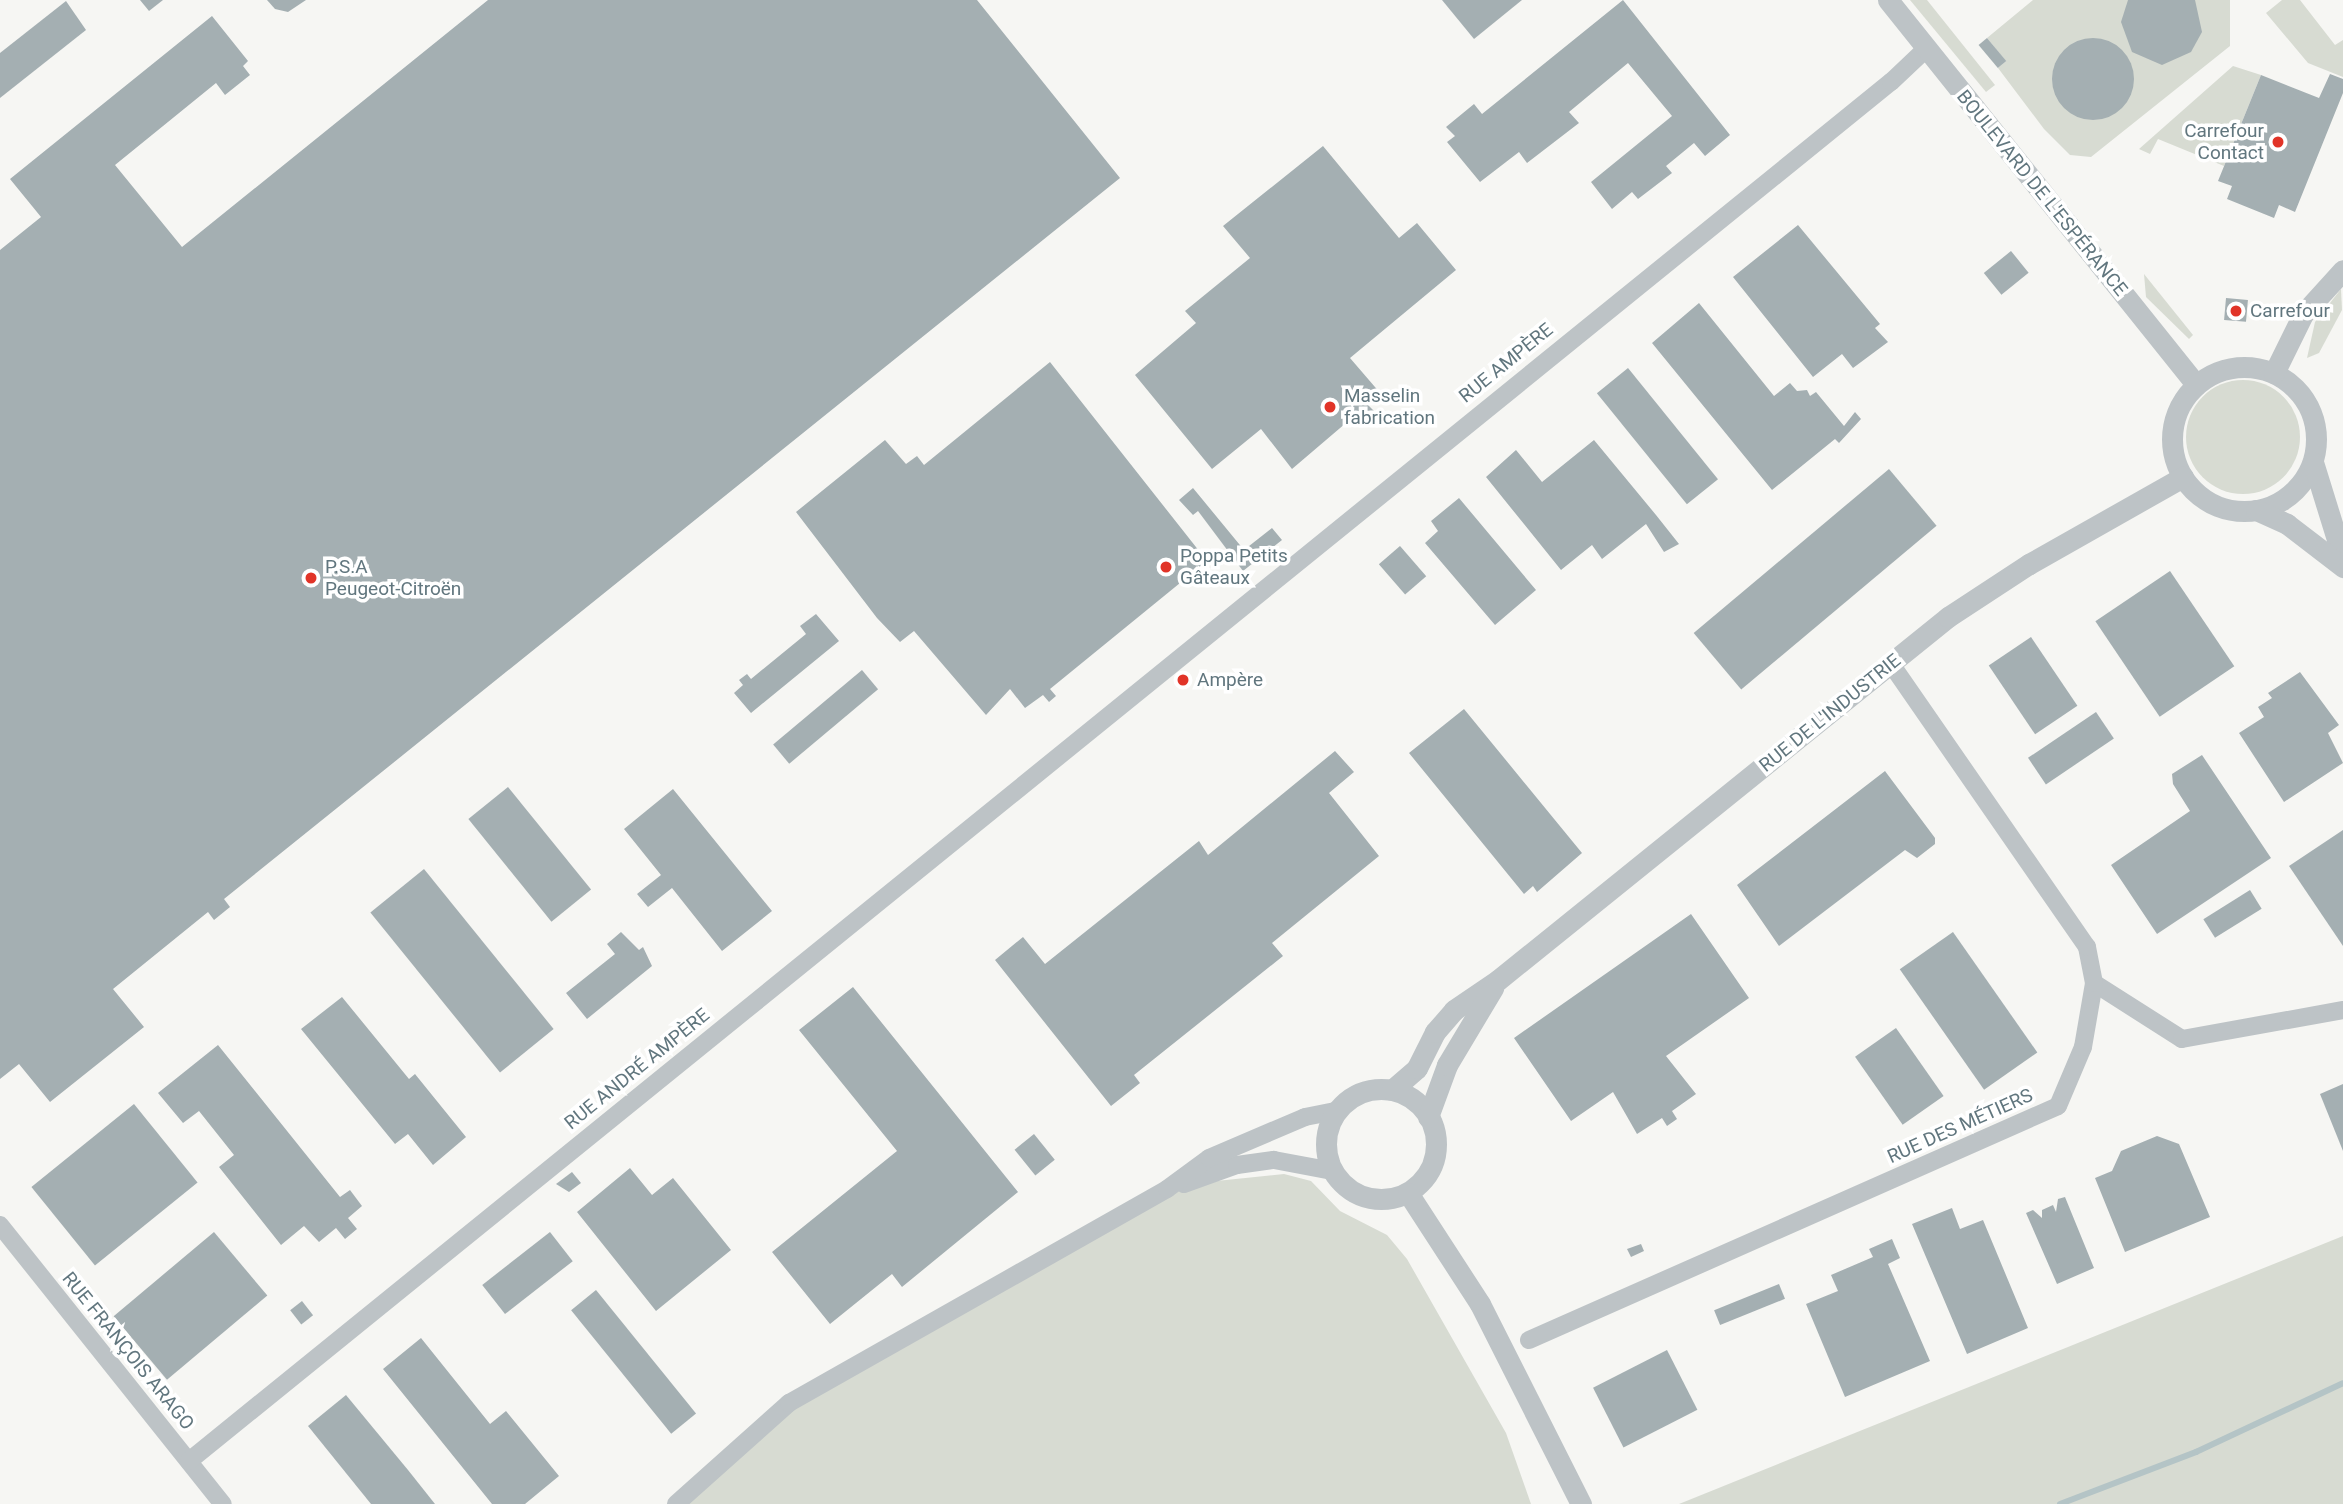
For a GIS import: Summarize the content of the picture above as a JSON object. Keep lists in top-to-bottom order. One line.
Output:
{"streets":{"street":["BOULEVARD DE L'ESPÉRANCE","RUE AMPÈRE","RUE DE L'INDUSTRIE","RUE ANDRÉ AMPÈRE","RUE DES MÉTIERS","RUE FRANÇOIS ARAGO"]},"crossings":[["BOULEVARD DE L'ESPÉRANCE","RUE AMPÈRE"],["BOULEVARD DE L'ESPÉRANCE","RUE DE L'INDUSTRIE"],["RUE AMPÈRE","RUE ANDRÉ AMPÈRE"],["RUE DE L'INDUSTRIE","RUE DES MÉTIERS"],["RUE ANDRÉ AMPÈRE","RUE FRANÇOIS ARAGO"]],"places":["Carrefour Contact","Carrefour","Masselin fabrication","Poppa Petits Gâteaux","P.S.A Peugeot-Citroën","Ampère"]}
